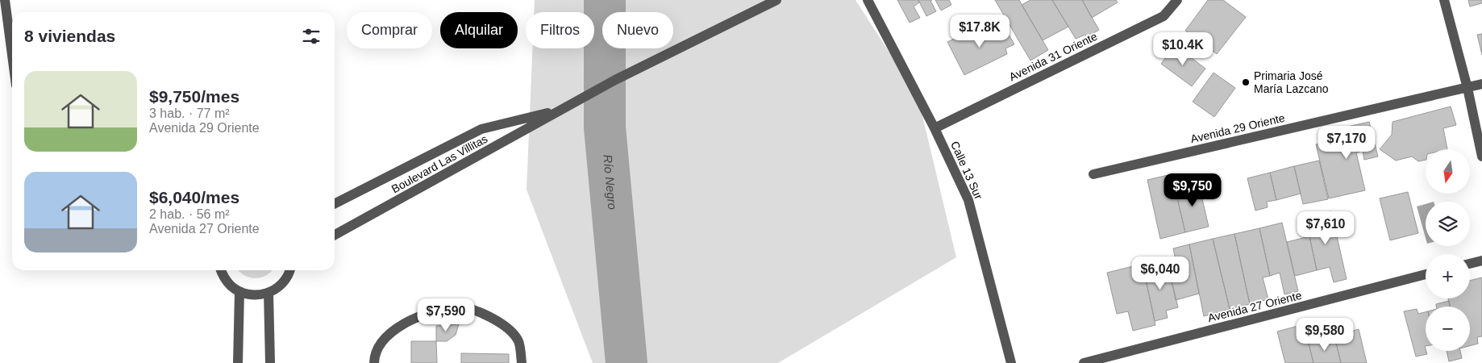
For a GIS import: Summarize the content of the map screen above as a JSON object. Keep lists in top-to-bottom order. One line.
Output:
{"streets":{"street":["Avenida 31 Oriente","Avenida 29 Oriente","Boulevard Las Villitas","Calle 13 Sur","Avenida 27 Oriente"]},"crossings":[["Avenida 31 Oriente","Calle 13 Sur"]],"water":["Río Negro"],"places":["Primaria José María Lazcano"],"north":"bottom","page":{"chip":["Comprar","Alquilar","Filtros","Nuevo"],"heading":"8 viviendas","price":["$17.8K","$10.4K","$7,170","$9,750","$7,610","$6,040","$7,590","$9,580"],"list":[{"name":"$9,750/mes","note":"3 hab. · 77 m² · Avenida 29 Oriente"},{"name":"$6,040/mes","note":"2 hab. · 56 m² · Avenida 27 Oriente"}],"map_buttons":["+","−"]}}
